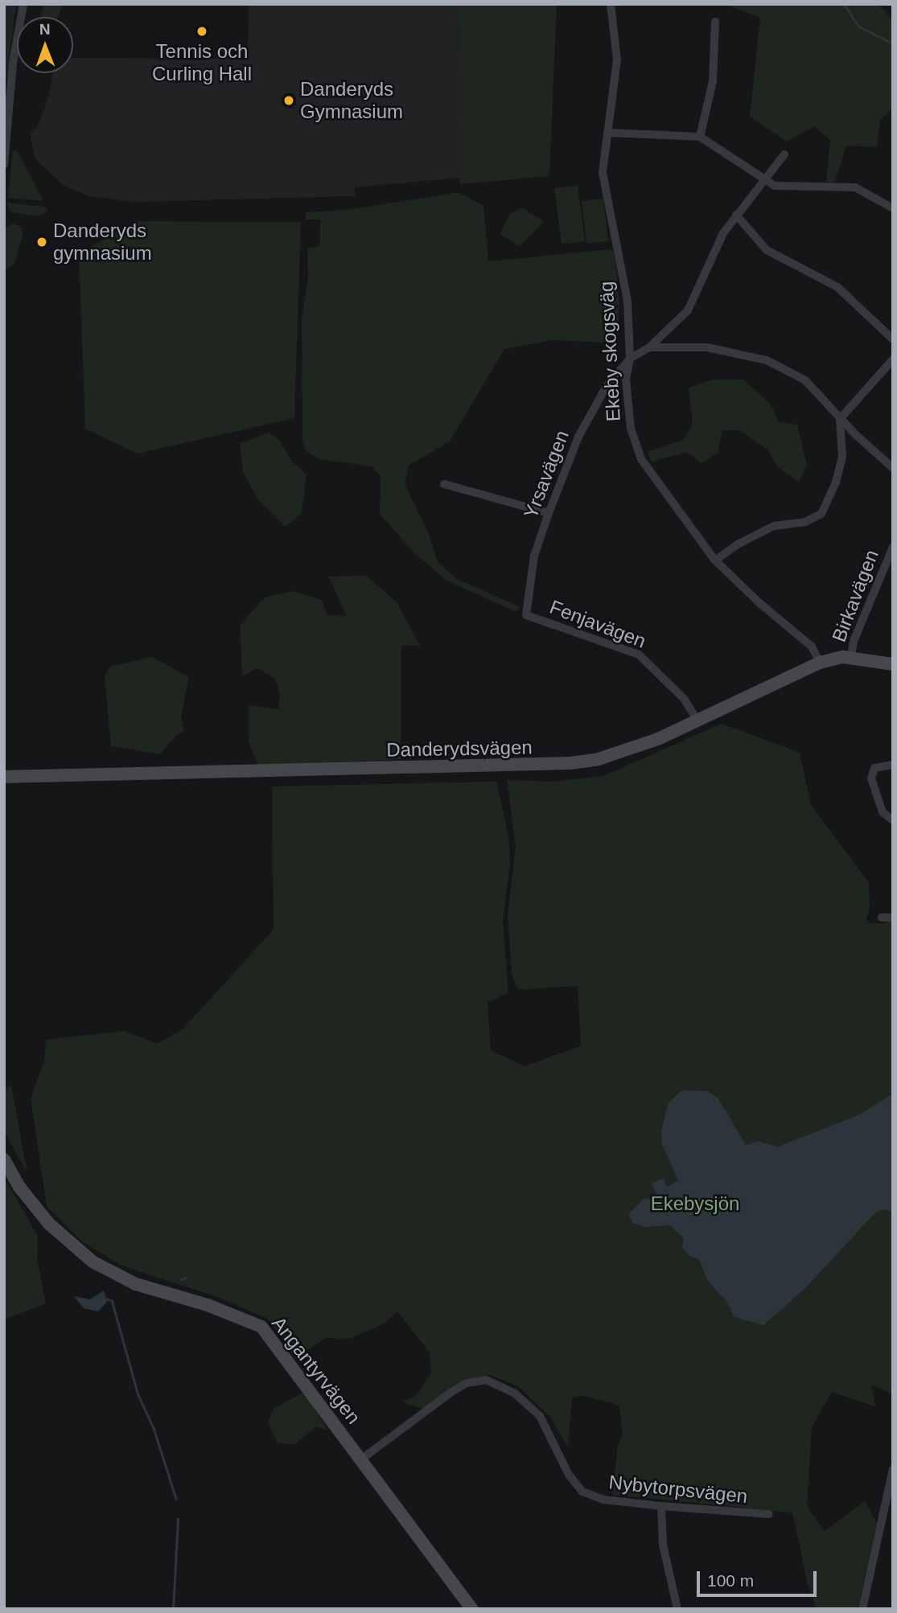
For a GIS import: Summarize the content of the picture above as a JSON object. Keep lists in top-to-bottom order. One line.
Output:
{"streets":{"street":["Ekeby skogsväg","Yrsavägen","Birkavägen","Fenjavägen","Danderydsvägen","Angantyrvägen","Nybytorpsvägen"]},"crossings":[["Ekeby skogsväg","Yrsavägen"],["Ekeby skogsväg","Danderydsvägen"],["Yrsavägen","Fenjavägen"],["Birkavägen","Danderydsvägen"],["Fenjavägen","Danderydsvägen"],["Angantyrvägen","Nybytorpsvägen"]],"parks":["Ekebysjön"],"places":["Tennis och Curling Hall","Danderyds Gymnasium","Danderyds gymnasium"],"scale_bar":"100 m","north":"top"}
